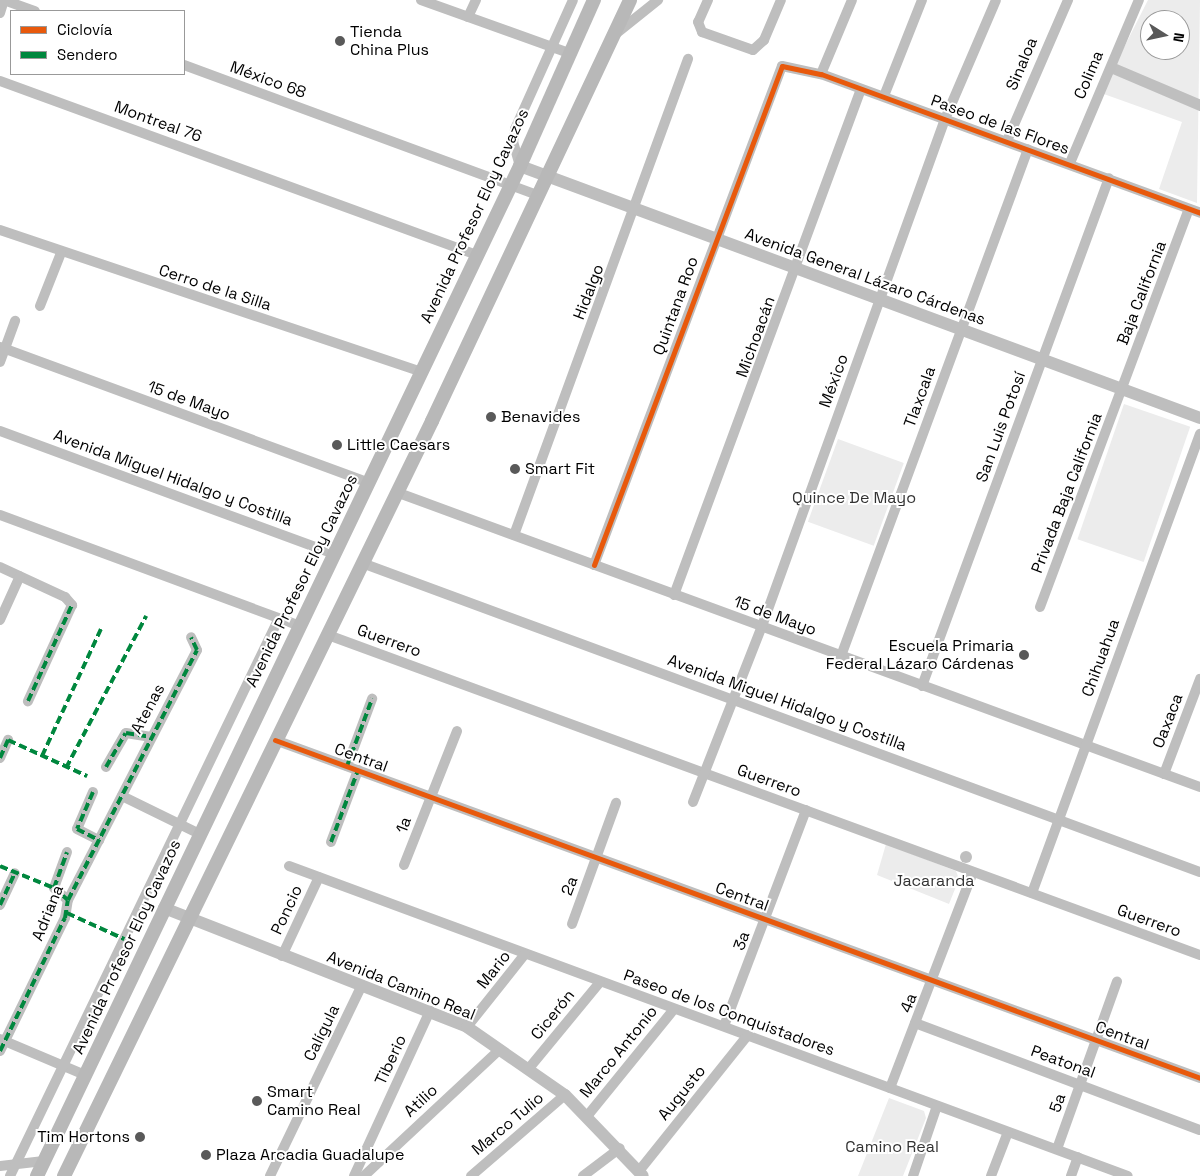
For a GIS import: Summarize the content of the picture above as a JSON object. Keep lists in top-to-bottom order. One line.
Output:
{"streets":{"main road":["Avenida Profesor Eloy Cavazos"],"street":["Sinaloa","Colima","México 68","Montreal 76","Paseo de las Flores","Avenida General Lázaro Cárdenas","Cerro de la Silla","Hidalgo","Baja California","Quintana Roo","Michoacán","México","Tlaxcala","15 de Mayo","San Luis Potosí","Avenida Miguel Hidalgo y Costilla","Privada Baja California","Guerrero","Chihuahua","Atenas","Oaxaca","Central","1a","2a","Poncio","Adriana","3a","Mario","Avenida Camino Real","4a","Paseo de los Conquistadores","Cicerón","Calígula","Marco Antonio","Tiberio","Peatonal","Augusto","Atilio","5a","Marco Tulio"]},"crossings":[["Sinaloa","Paseo de las Flores"],["Colima","Paseo de las Flores"],["México 68","Avenida Profesor Eloy Cavazos"],["Montreal 76","Avenida Profesor Eloy Cavazos"],["Paseo de las Flores","Baja California"],["Paseo de las Flores","Quintana Roo"],["Paseo de las Flores","Michoacán"],["Paseo de las Flores","México"],["Paseo de las Flores","Tlaxcala"],["Paseo de las Flores","San Luis Potosí"],["Avenida Profesor Eloy Cavazos","Avenida General Lázaro Cárdenas"],["Avenida Profesor Eloy Cavazos","Cerro de la Silla"],["Avenida Profesor Eloy Cavazos","15 de Mayo"],["Avenida Profesor Eloy Cavazos","Avenida Miguel Hidalgo y Costilla"],["Avenida Profesor Eloy Cavazos","Avenida Camino Real"],["Avenida General Lázaro Cárdenas","Hidalgo"],["Avenida General Lázaro Cárdenas","Baja California"],["Avenida General Lázaro Cárdenas","Quintana Roo"],["Avenida General Lázaro Cárdenas","Michoacán"],["Avenida General Lázaro Cárdenas","México"],["Avenida General Lázaro Cárdenas","Tlaxcala"],["Avenida General Lázaro Cárdenas","San Luis Potosí"],["Avenida General Lázaro Cárdenas","Privada Baja California"],["Hidalgo","15 de Mayo"],["Baja California","Privada Baja California"],["Quintana Roo","15 de Mayo"],["Michoacán","15 de Mayo"],["México","15 de Mayo"],["México","Avenida Miguel Hidalgo y Costilla"],["México","Guerrero"],["Tlaxcala","15 de Mayo"],["15 de Mayo","San Luis Potosí"],["15 de Mayo","Chihuahua"],["15 de Mayo","Oaxaca"],["Avenida Miguel Hidalgo y Costilla","Chihuahua"],["Guerrero","Chihuahua"],["Guerrero","3a"],["Guerrero","4a"],["Atenas","Adriana"],["Central","1a"],["Central","2a"],["Central","3a"],["Central","4a"],["Central","5a"],["Poncio","Avenida Camino Real"],["Poncio","Paseo de los Conquistadores"],["3a","Paseo de los Conquistadores"],["Mario","Avenida Camino Real"],["Mario","Paseo de los Conquistadores"],["Avenida Camino Real","Cicerón"],["Avenida Camino Real","Calígula"],["Avenida Camino Real","Marco Antonio"],["Avenida Camino Real","Tiberio"],["Avenida Camino Real","Augusto"],["Avenida Camino Real","Atilio"],["Avenida Camino Real","Marco Tulio"],["4a","Paseo de los Conquistadores"],["4a","Peatonal"],["Paseo de los Conquistadores","Cicerón"],["Paseo de los Conquistadores","Marco Antonio"],["Paseo de los Conquistadores","Augusto"],["Paseo de los Conquistadores","5a"],["Peatonal","5a"]],"parks":["Quince De Mayo","Jacaranda","Camino Real"],"places":["Tienda China Plus","Benavides","Little Caesars","Smart Fit","Escuela Primaria Federal Lázaro Cárdenas","Smart Camino Real","Tim Hortons","Plaza Arcadia Guadalupe"],"legend":["Ciclovía","Sendero"],"north":"right"}
